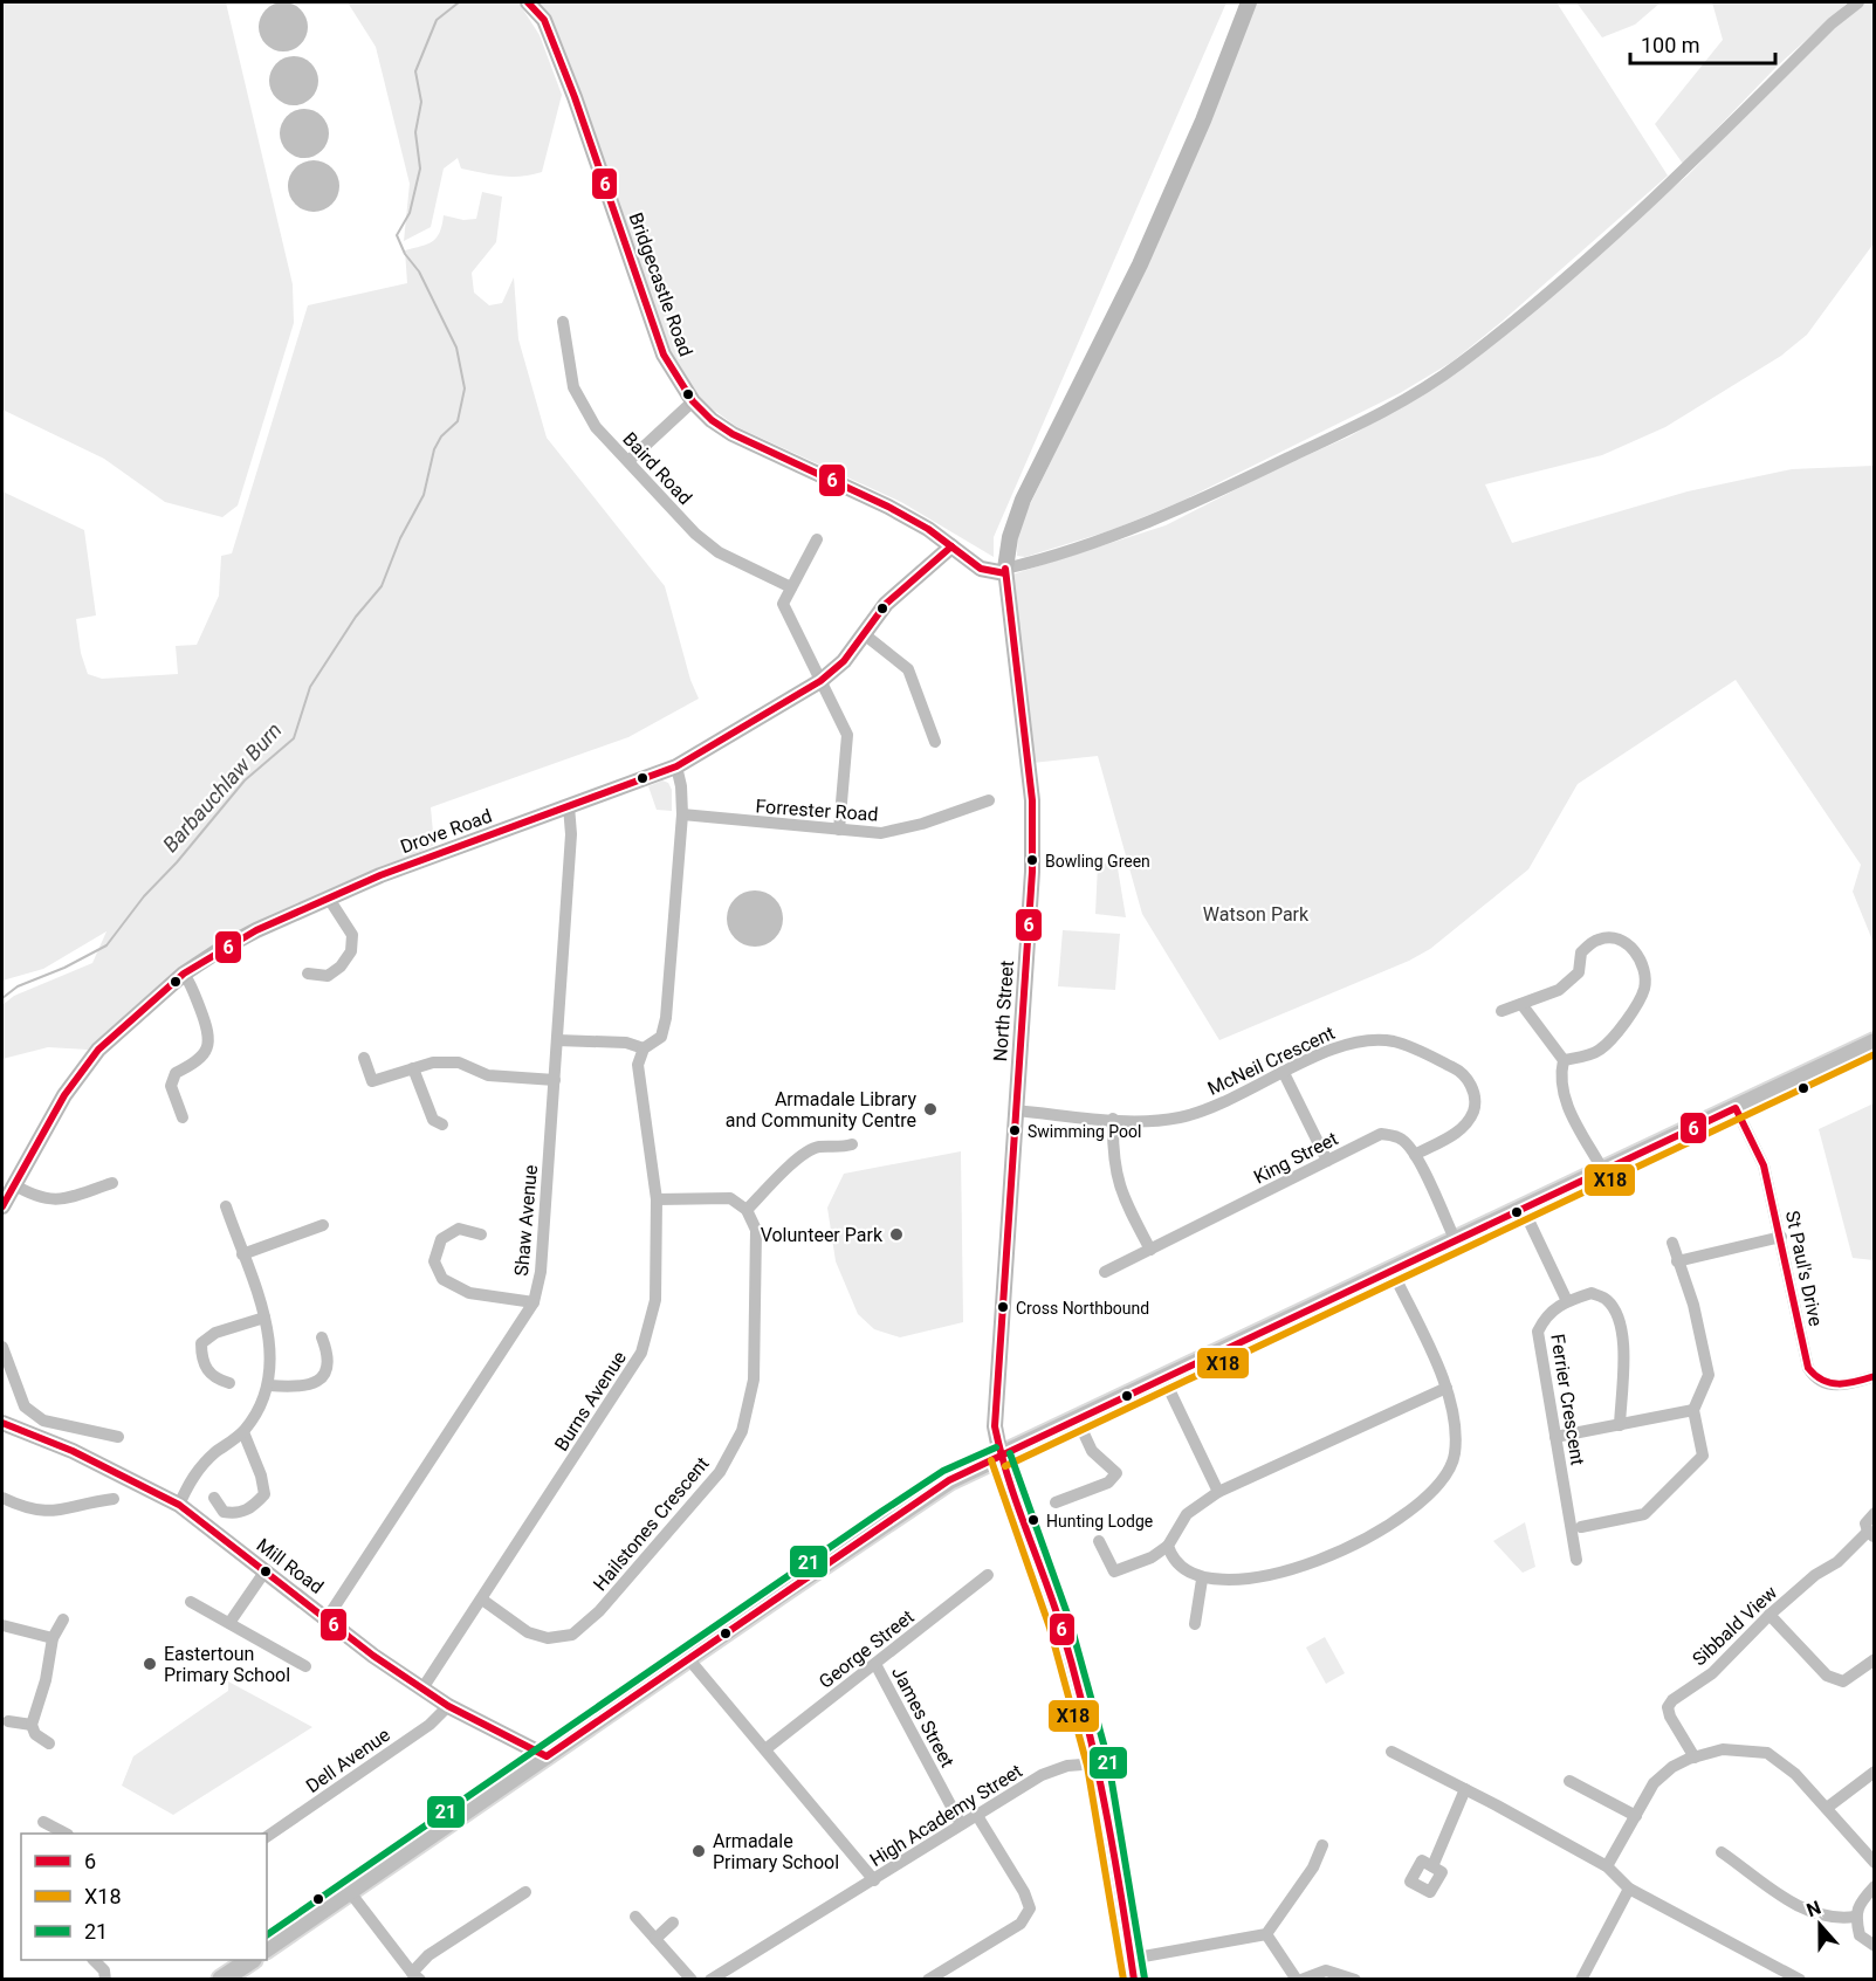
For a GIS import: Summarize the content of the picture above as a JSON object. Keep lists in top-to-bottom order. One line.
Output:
{"streets":{"street":["Bridgecastle Road","Baird Road","Forrester Road","Drove Road","North Street","McNeil Crescent","King Street","Shaw Avenue","St Paul's Drive","Ferrier Crescent","Burns Avenue","Hailstones Crescent","Mill Road","Sibbald View","George Street","James Street","Dell Avenue","High Academy Street"]},"crossings":[["Bridgecastle Road","Drove Road"],["Bridgecastle Road","North Street"],["Drove Road","Shaw Avenue"],["North Street","McNeil Crescent"],["North Street","High Academy Street"],["McNeil Crescent","King Street"],["Shaw Avenue","Mill Road"],["Burns Avenue","Hailstones Crescent"],["Burns Avenue","Mill Road"],["Mill Road","Dell Avenue"],["George Street","James Street"],["James Street","High Academy Street"]],"water":["Barbauchlaw Burn"],"parks":["Watson Park"],"places":["Bowling Green","Armadale Library and Community Centre","Swimming Pool","Volunteer Park","Cross Northbound","Hunting Lodge","Eastertoun Primary School","Armadale Primary School"],"lines":["transit line 6","transit line X18","transit line 21"],"legend":["6","X18","21"],"scale_bar":"100 m","north":"top"}
